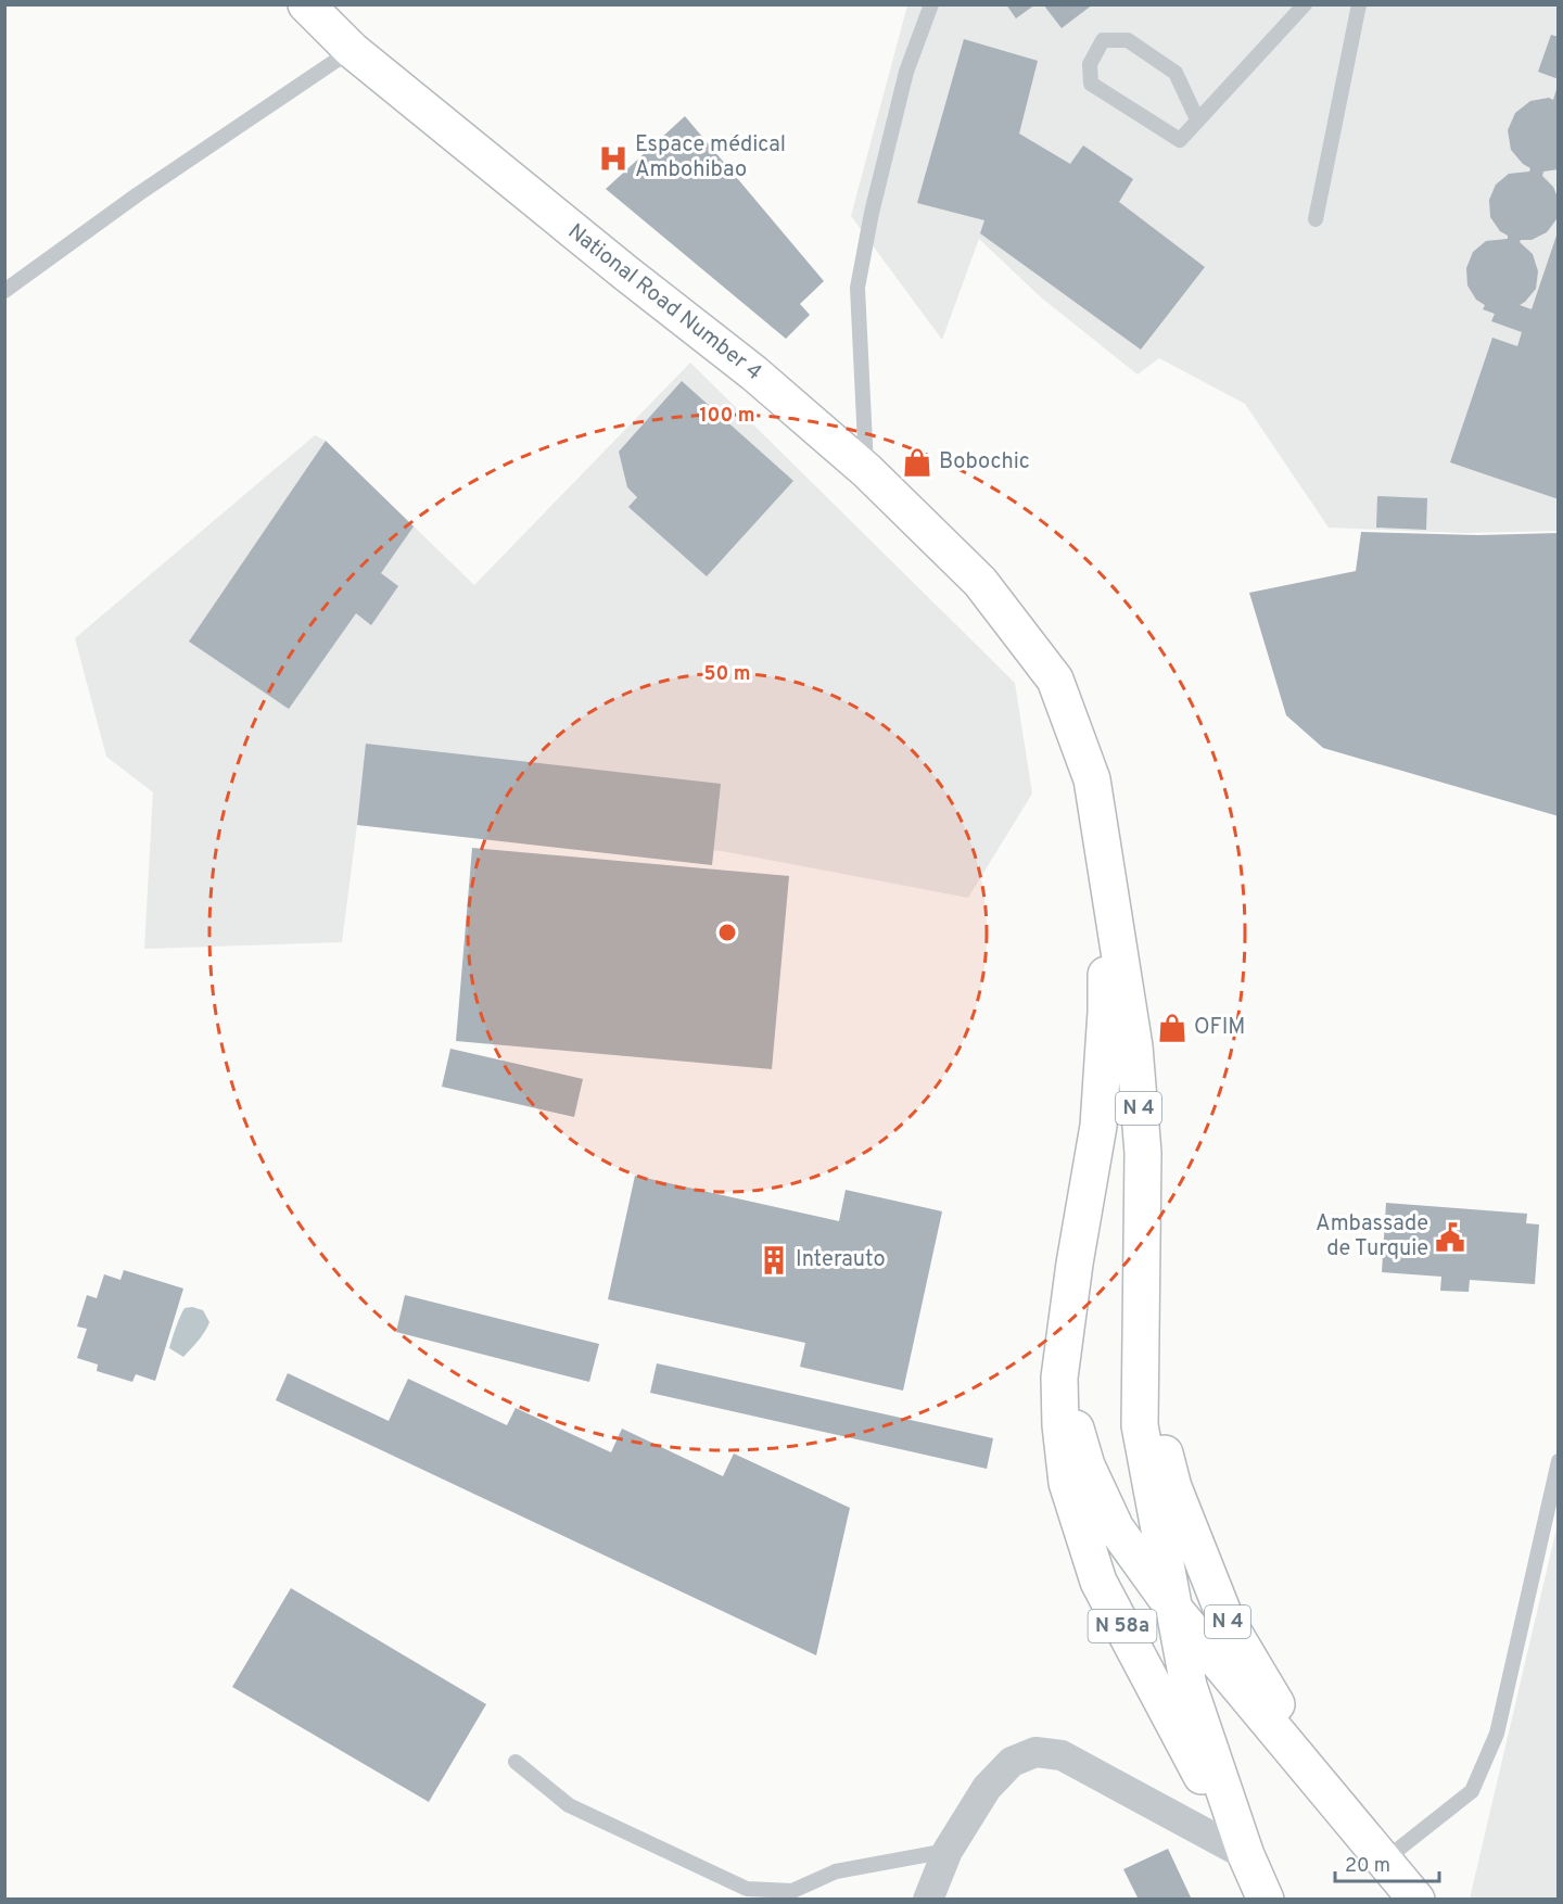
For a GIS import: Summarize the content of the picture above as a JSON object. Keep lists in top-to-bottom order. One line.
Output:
{"streets":{"main road":["National Road Number 4","N 4","N 58a"]},"crossings":[["National Road Number 4","N 4"],["N 4","N 58a"]],"places":{"hospital":["Espace médical Ambohibao"],"shop":["Bobochic","OFIM"],"public building":["Ambassade de Turquie"],"building":["Interauto"]},"scale_bar":"20 m","rings":["100 m","50 m"]}
